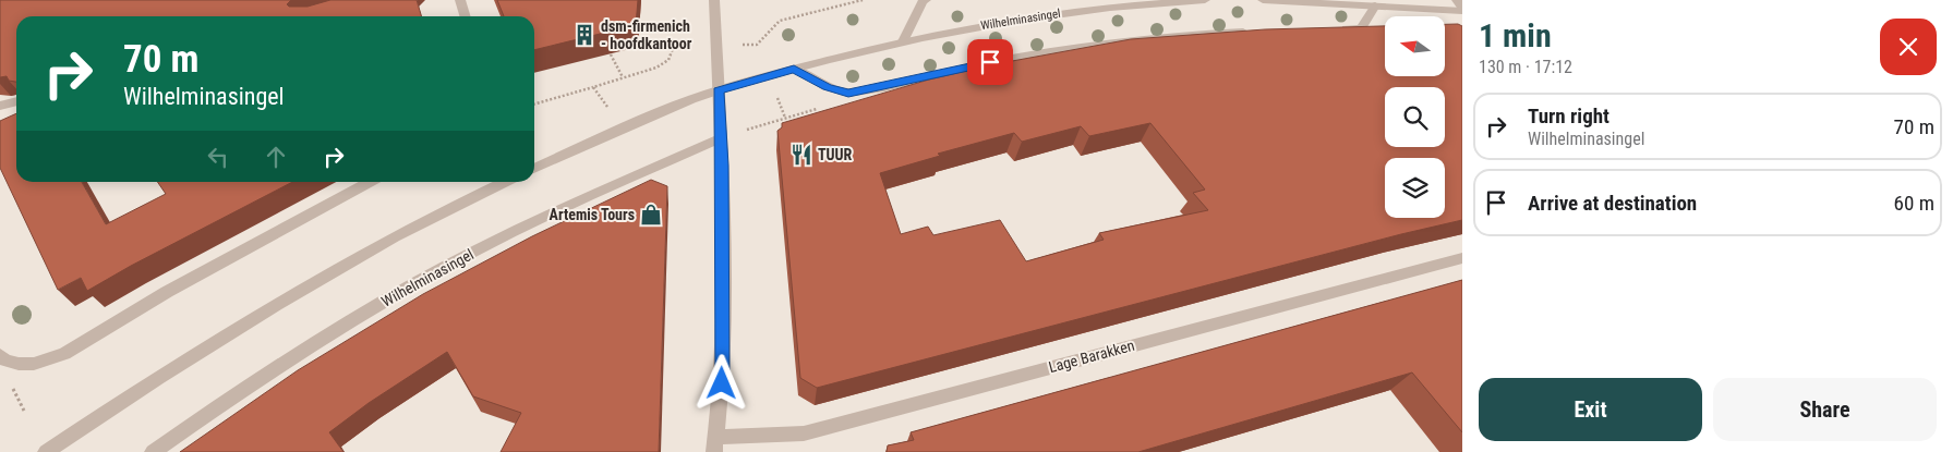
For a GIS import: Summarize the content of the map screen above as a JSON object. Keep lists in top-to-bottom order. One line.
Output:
{"streets":{"street":["Wilhelminasingel","Lage Barakken"]},"places":{"building":["dsm-firmenich - hoofdkantoor"],"restaurant":["TUUR"],"shop":["Artemis Tours"]},"north":"left","page":{"heading":["1 min","130 m · 17:12"],"turn":["70 m","Wilhelminasingel"],"list":[{"name":"Turn right","note":"Wilhelminasingel","value":"70 m"},{"name":"Arrive at destination","value":"60 m"}],"buttons":["Exit","Share"]}}
